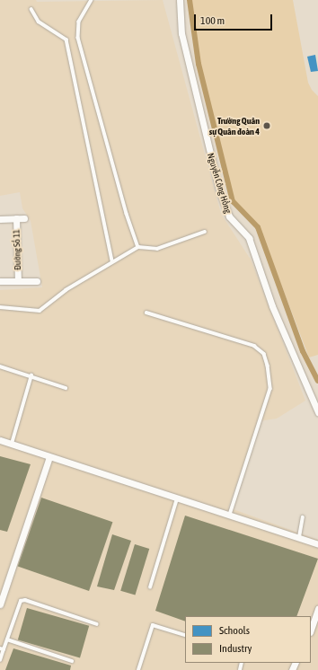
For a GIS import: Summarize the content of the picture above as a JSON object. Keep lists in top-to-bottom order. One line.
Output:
{"streets":{"street":["Nguyễn Công Hồng","Đường Số 11"]},"places":["Trường Quân sự Quân đoàn 4"],"legend":["Schools","Industry"],"scale_bar":"100 m"}
